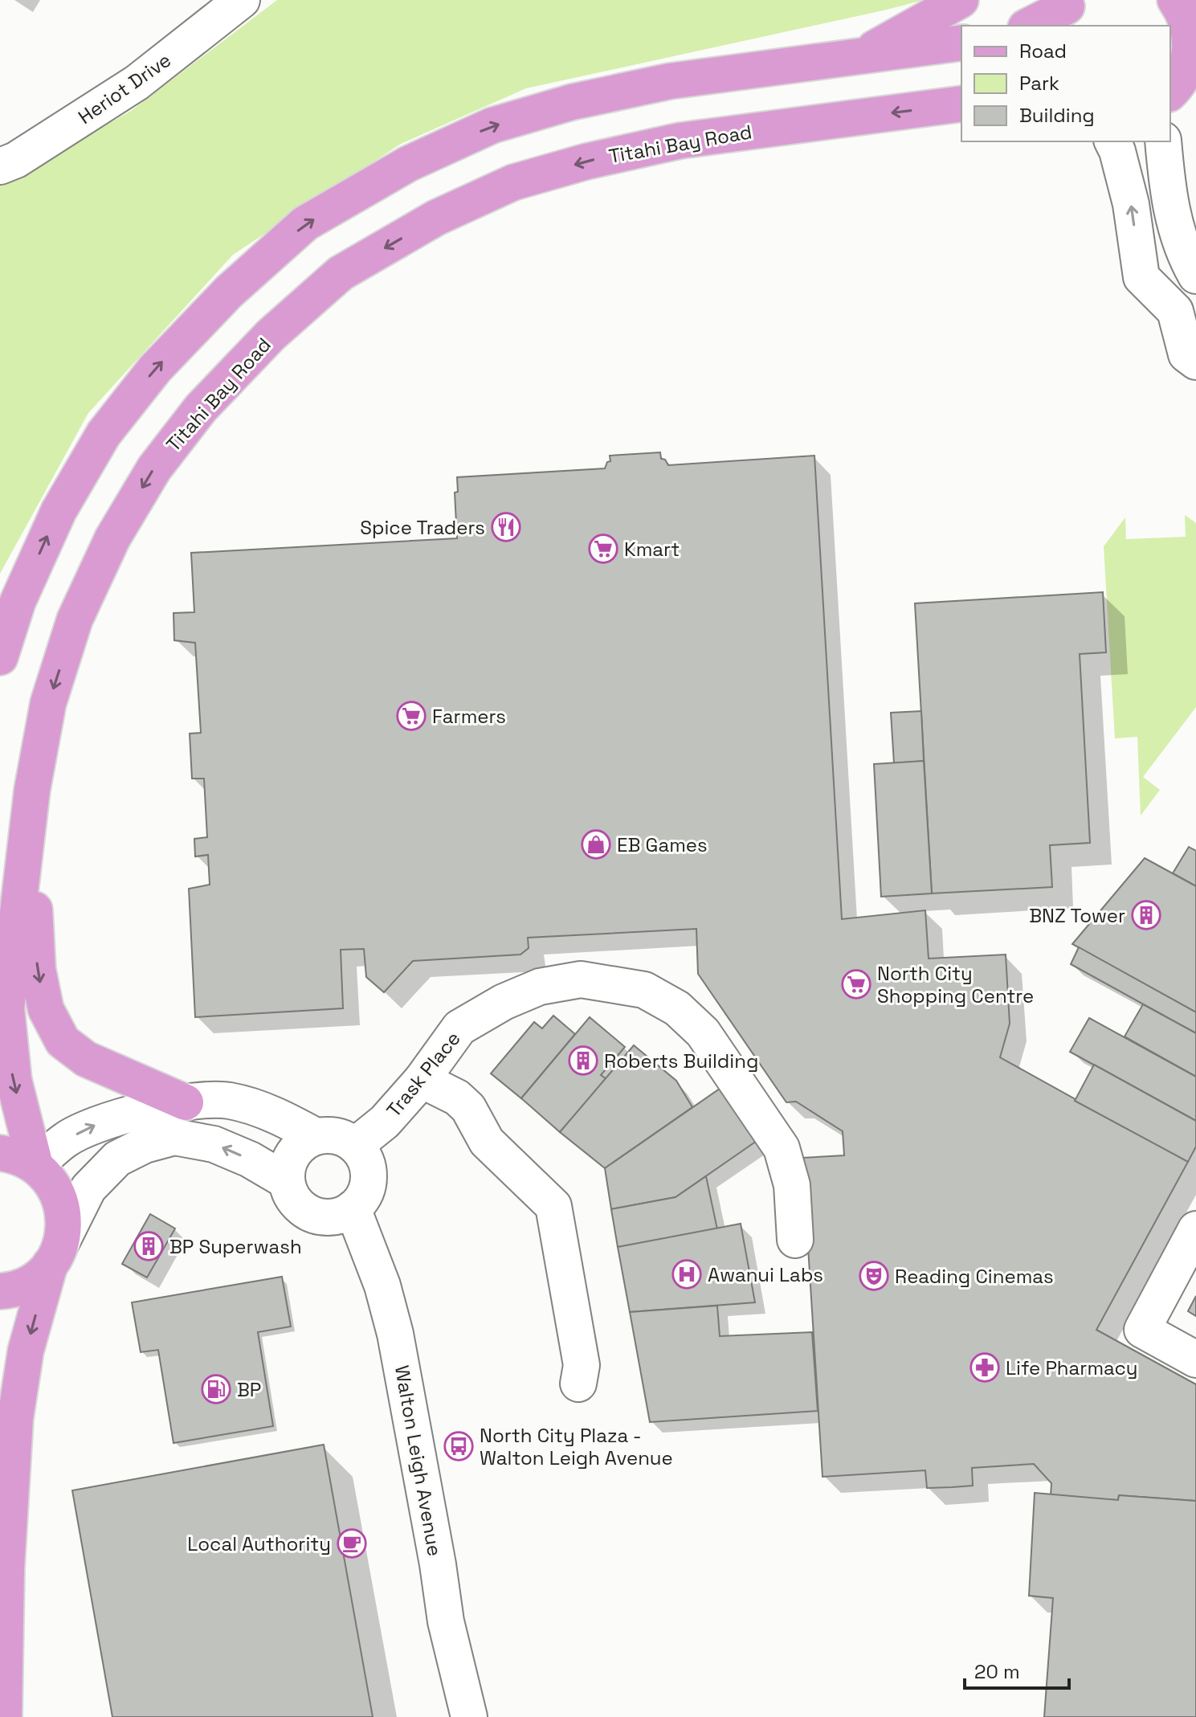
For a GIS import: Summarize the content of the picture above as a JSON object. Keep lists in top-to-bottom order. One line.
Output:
{"streets":{"main road":["Titahi Bay Road"],"street":["Heriot Drive","Trask Place","Walton Leigh Avenue"]},"crossings":[["Trask Place","Walton Leigh Avenue"]],"places":{"restaurant":["Spice Traders"],"supermarket":["Kmart","Farmers","North City Shopping Centre"],"shop":["EB Games"],"building":["BNZ Tower","Roberts Building","BP Superwash"],"hospital":["Awanui Labs"],"theatre":["Reading Cinemas"],"pharmacy":["Life Pharmacy"],"fuel station":["BP"],"bus stop":["North City Plaza - Walton Leigh Avenue"],"cafe":["Local Authority"]},"legend":["Road","Park","Building"],"scale_bar":"20 m"}
